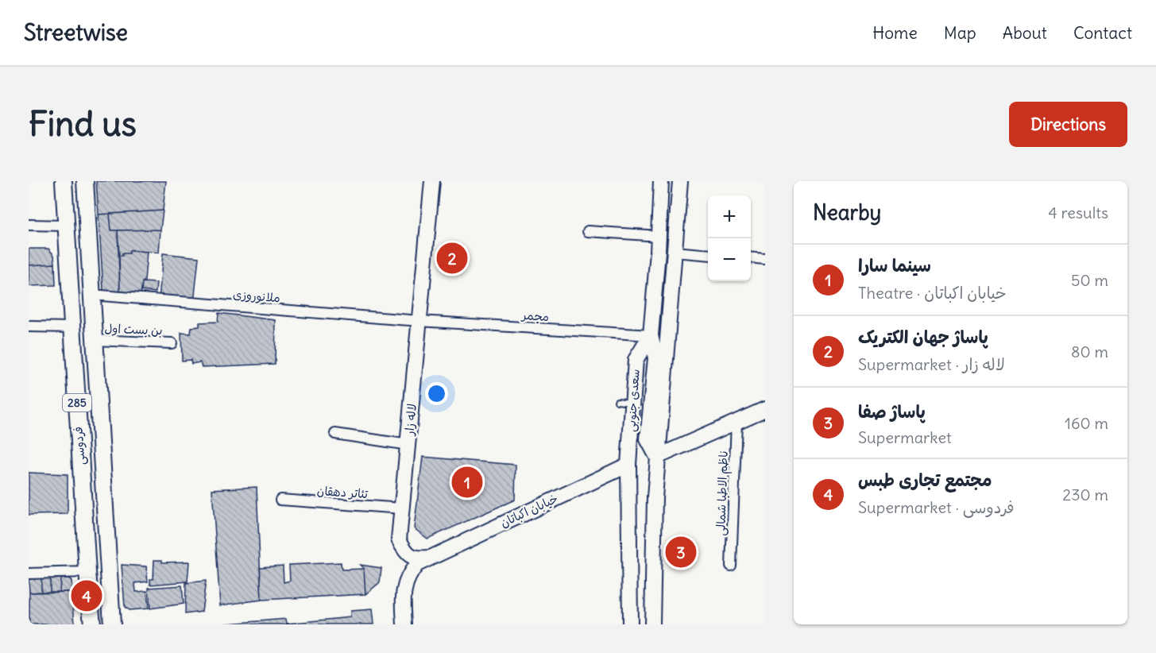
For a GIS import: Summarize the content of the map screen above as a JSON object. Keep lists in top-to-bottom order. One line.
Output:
{"streets":{"main road":["سعدی جنوبی","285","لاله زار","فردوسی","خیابان اکباتان"],"street":["ملانوروزی","مجمر","بن بست اول","تئاتر دهقان","ناظم الاطبا شمالی"]},"crossings":[["ملانوروزی","مجمر"],["ملانوروزی","لاله زار"],["ملانوروزی","فردوسی"],["مجمر","سعدی جنوبی"],["مجمر","لاله زار"],["بن بست اول","فردوسی"],["سعدی جنوبی","خیابان اکباتان"],["لاله زار","تئاتر دهقان"],["لاله زار","خیابان اکباتان"]],"page":{"header":"Streetwise","nav":["Home","Map","About","Contact"],"buttons":"Directions","title":"Find us","heading":["Nearby","4 results"],"map_buttons":["+","−"],"pins":["2","1","3","4"],"list":[{"mark":"1","name":"سینما سارا","note":"Theatre · خیابان اکباتان","value":"50 m"},{"mark":"2","name":"پاساژ جهان الکتریک","note":"Supermarket · لاله زار","value":"80 m"},{"mark":"3","name":"پاساژ صفا","note":"Supermarket","value":"160 m"},{"mark":"4","name":"مجتمع تجاری طبس","note":"Supermarket · فردوسی","value":"230 m"}]}}
